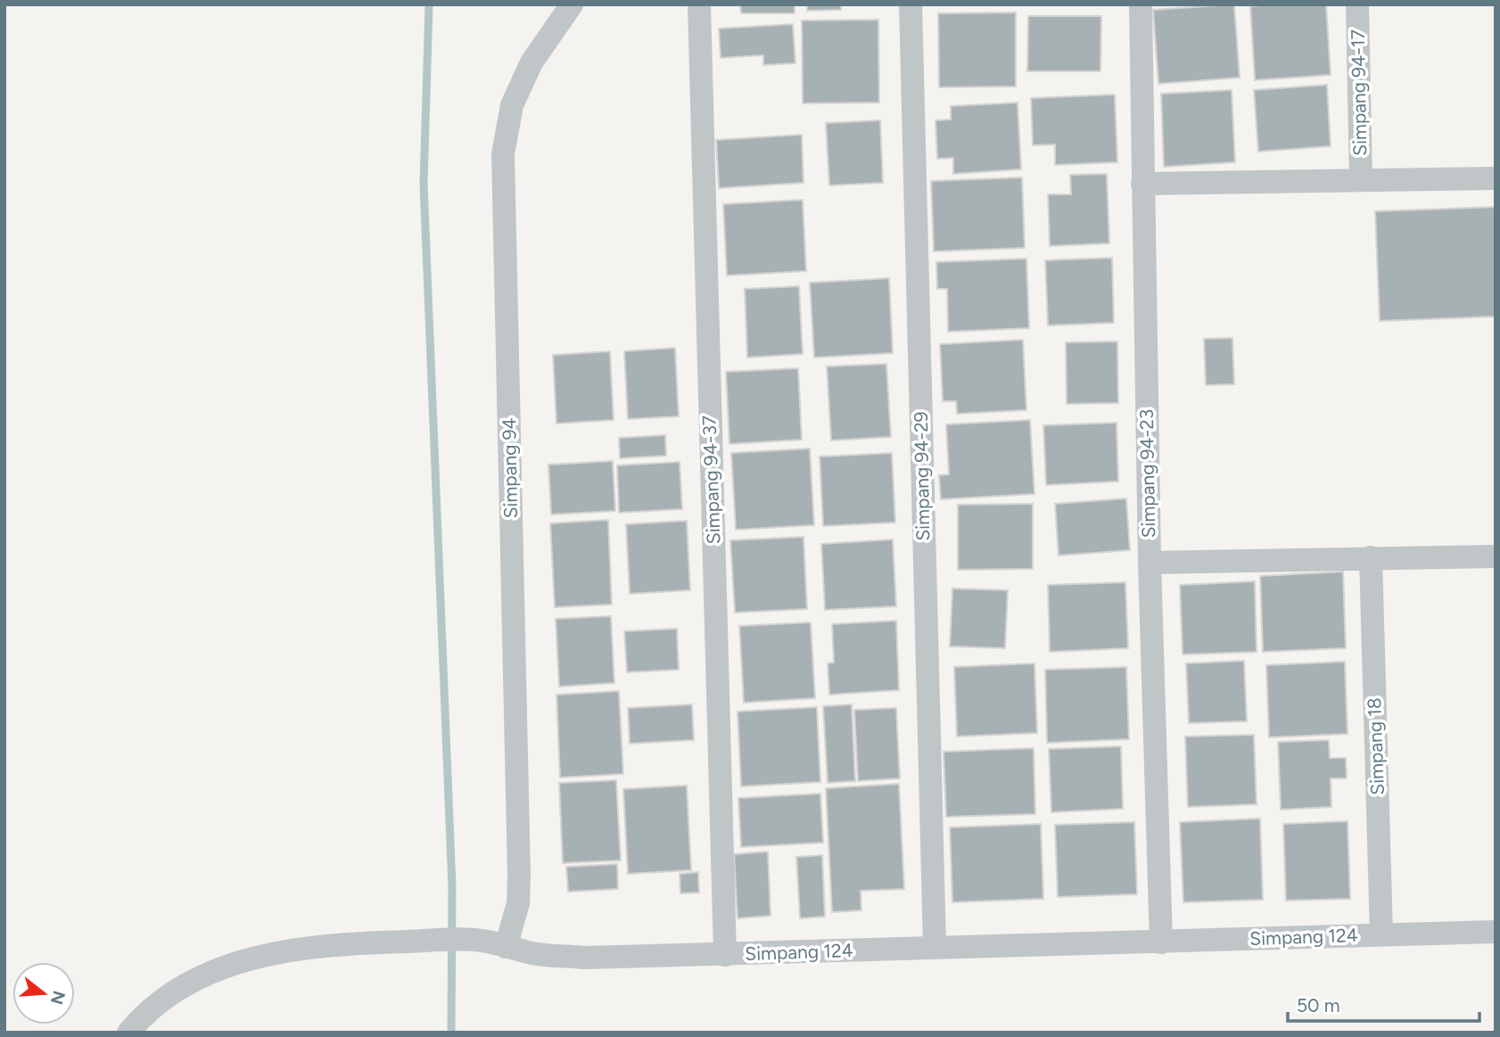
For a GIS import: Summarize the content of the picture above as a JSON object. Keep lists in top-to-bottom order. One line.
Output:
{"streets":{"street":["Simpang 94-17","Simpang 94","Simpang 94-23","Simpang 94-29","Simpang 94-37","Simpang 18","Simpang 124"]},"crossings":[["Simpang 94","Simpang 124"],["Simpang 94-23","Simpang 124"],["Simpang 94-29","Simpang 124"],["Simpang 94-37","Simpang 124"],["Simpang 18","Simpang 124"]],"scale_bar":"50 m","north":"right"}
